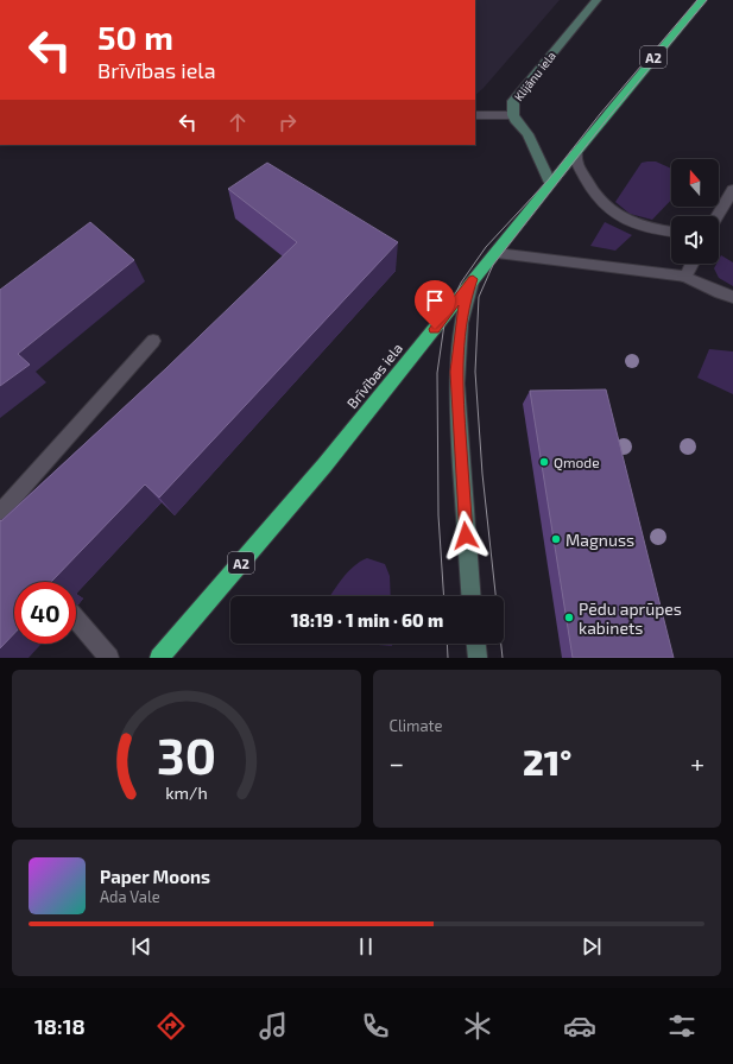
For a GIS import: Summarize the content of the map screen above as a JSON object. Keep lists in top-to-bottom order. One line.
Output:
{"streets":{"highway":["A2","Brīvības iela"],"street":["Klijānu iela"]},"crossings":[["Klijānu iela","Brīvības iela"]],"places":["Qmode","Magnuss","Pēdu aprūpes kabinets"],"north":"top","page":{"turn":["50 m","Brīvības iela"],"limit":"40","trip":"18:19 · 1 min · 60 m","tile":"Climate","heat":["−","21°","+"],"song":["Paper Moons","Ada Vale"],"tabs":"18:18","gauge":["30","km/h"]}}
